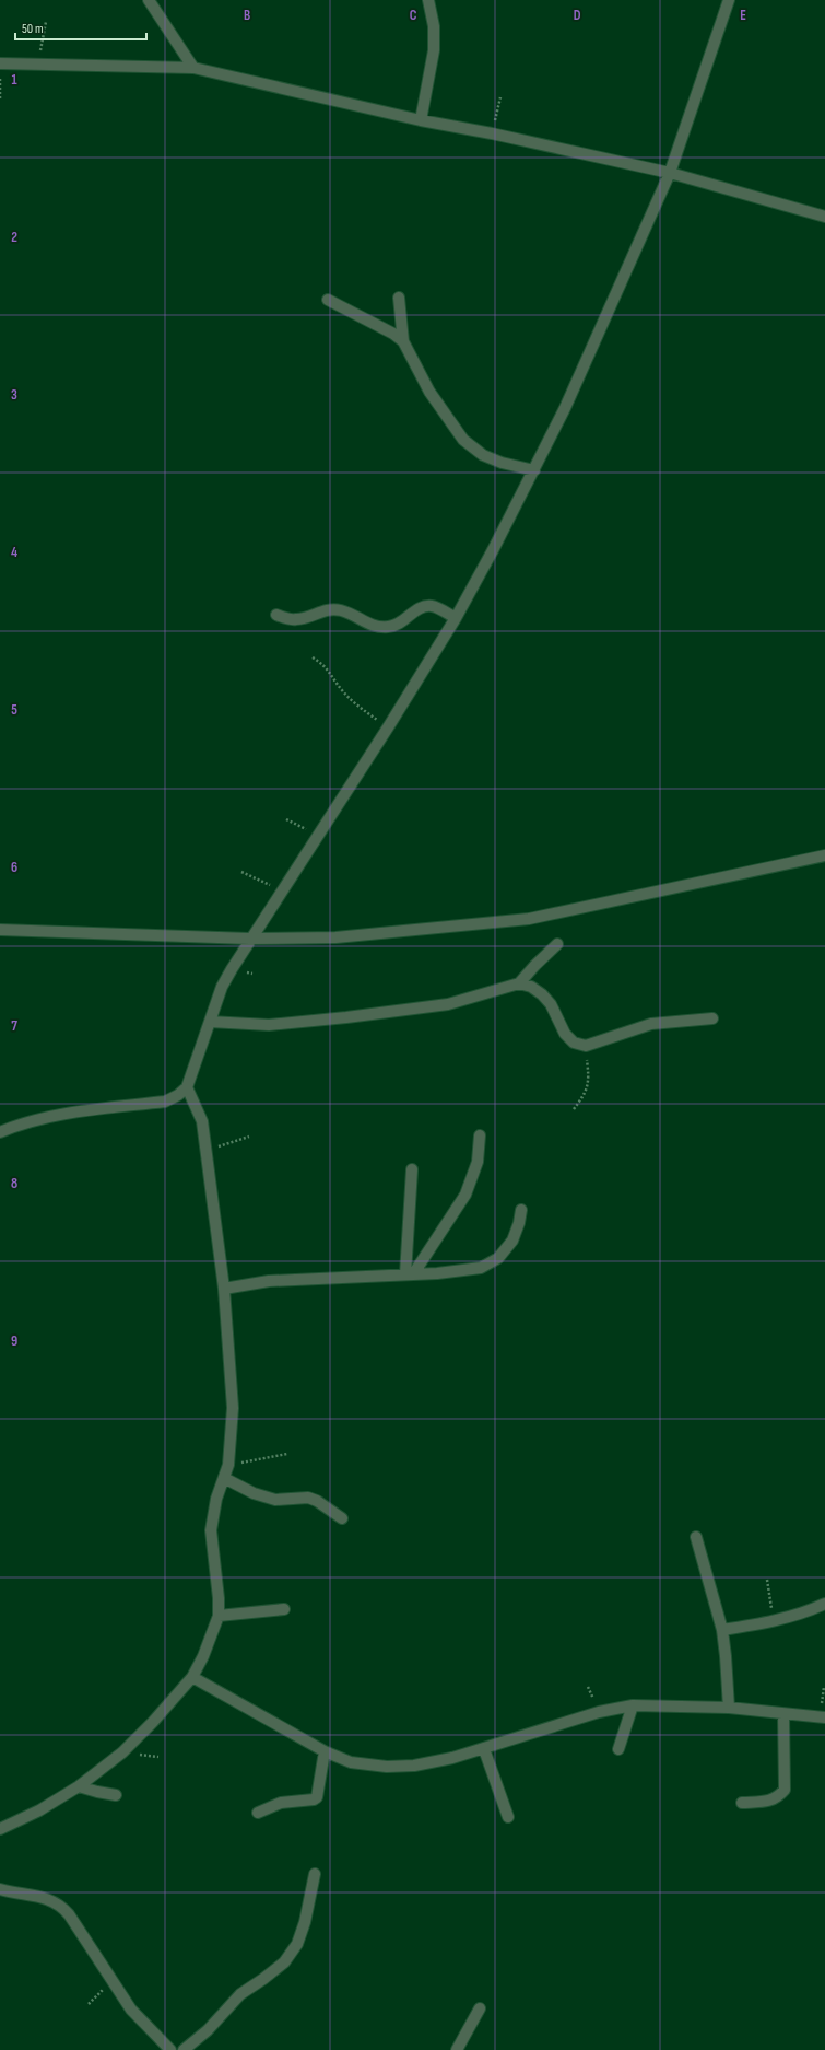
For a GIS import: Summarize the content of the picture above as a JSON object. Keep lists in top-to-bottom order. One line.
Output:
{"scale_bar":"50 m","grid":{"columns":["B","C","D","E"],"rows":["1","2","3","4","5","6","7","8","9"]}}
